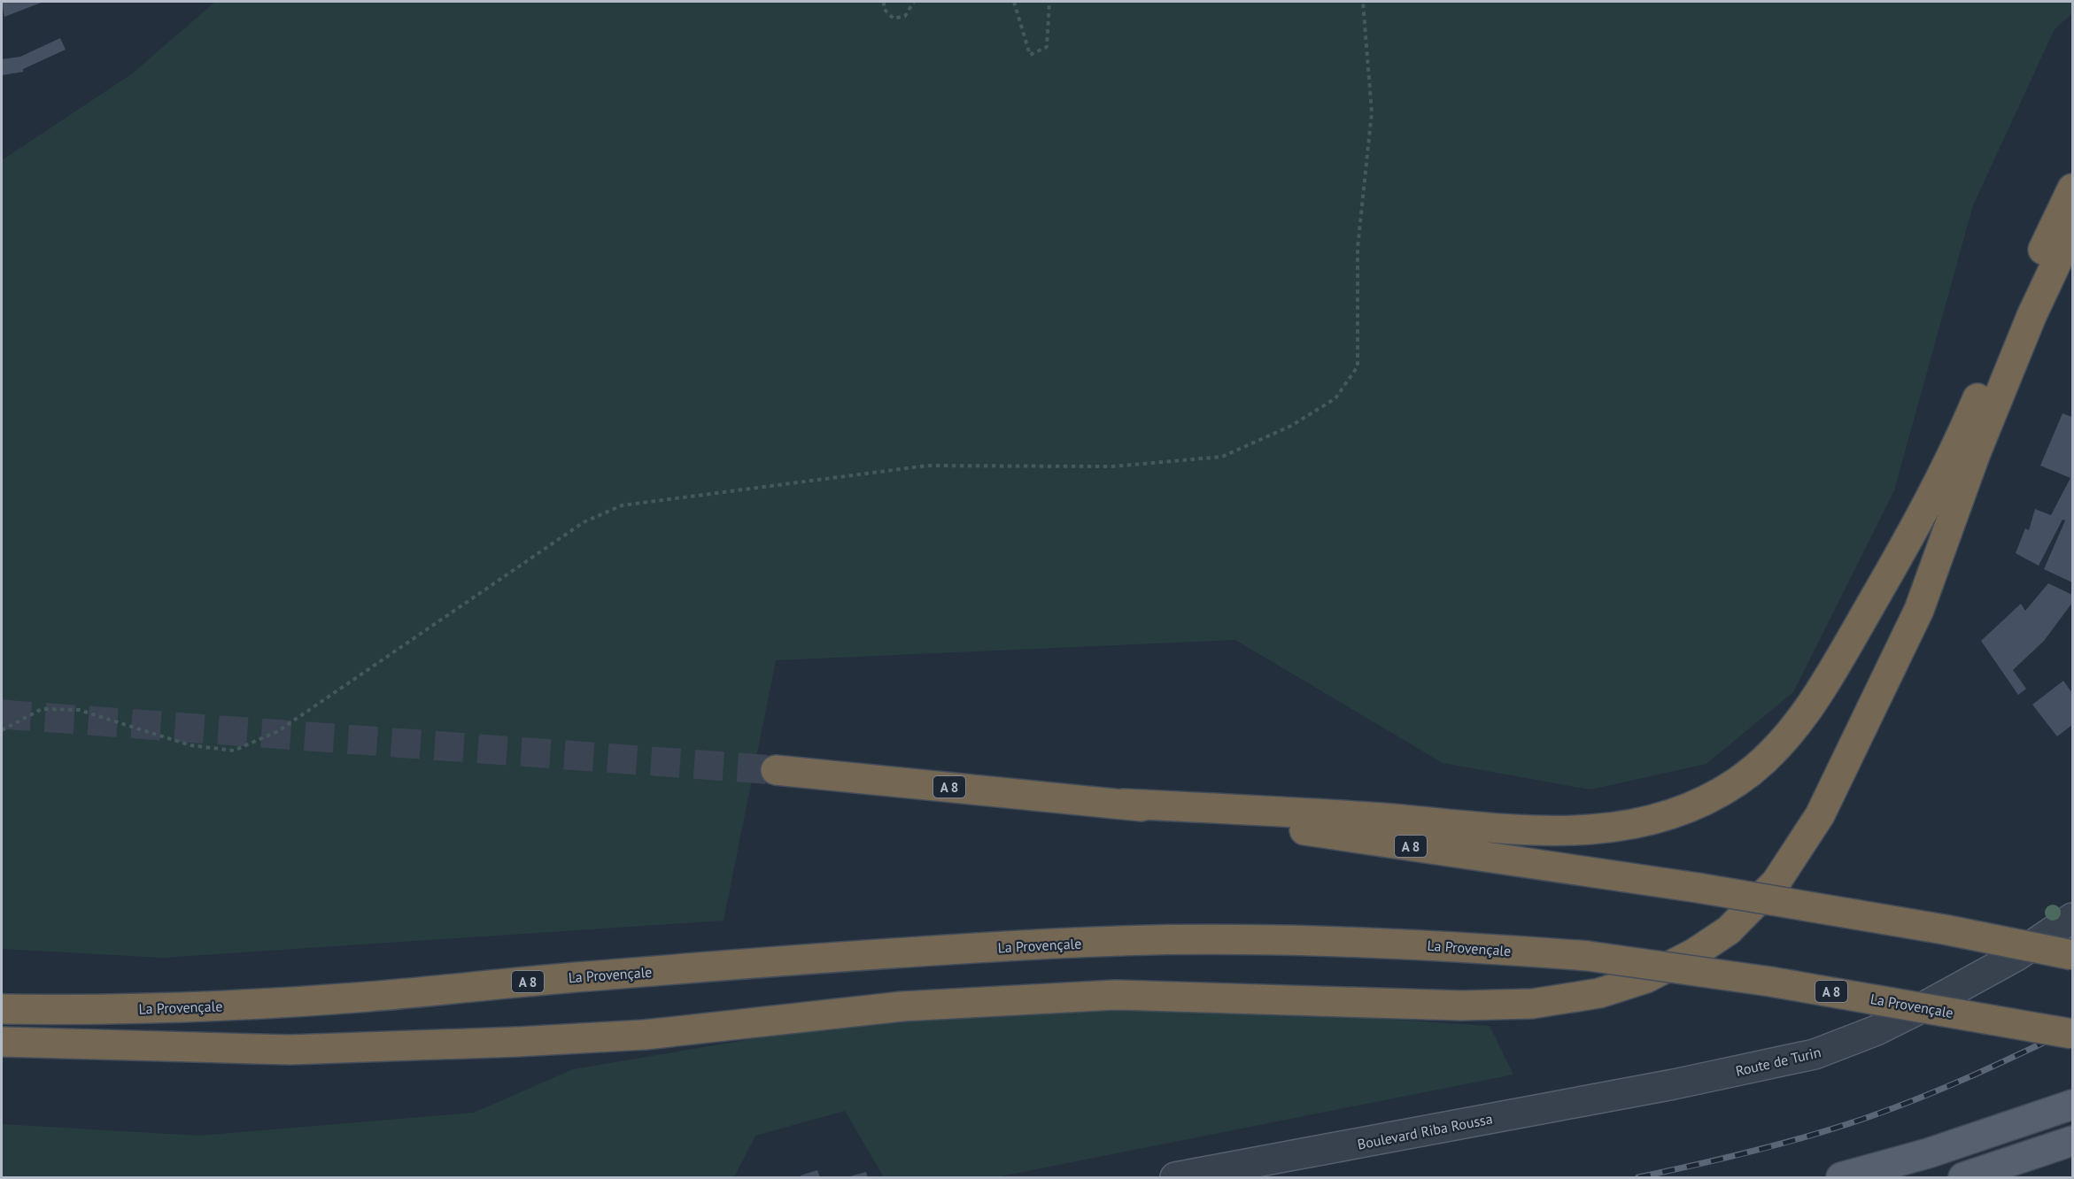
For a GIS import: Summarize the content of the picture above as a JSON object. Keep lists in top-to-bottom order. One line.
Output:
{"streets":{"highway":["A 8","La Provençale"],"street":["Route de Turin","Boulevard Riba Roussa"]},"crossings":[["Route de Turin","Boulevard Riba Roussa"]]}
